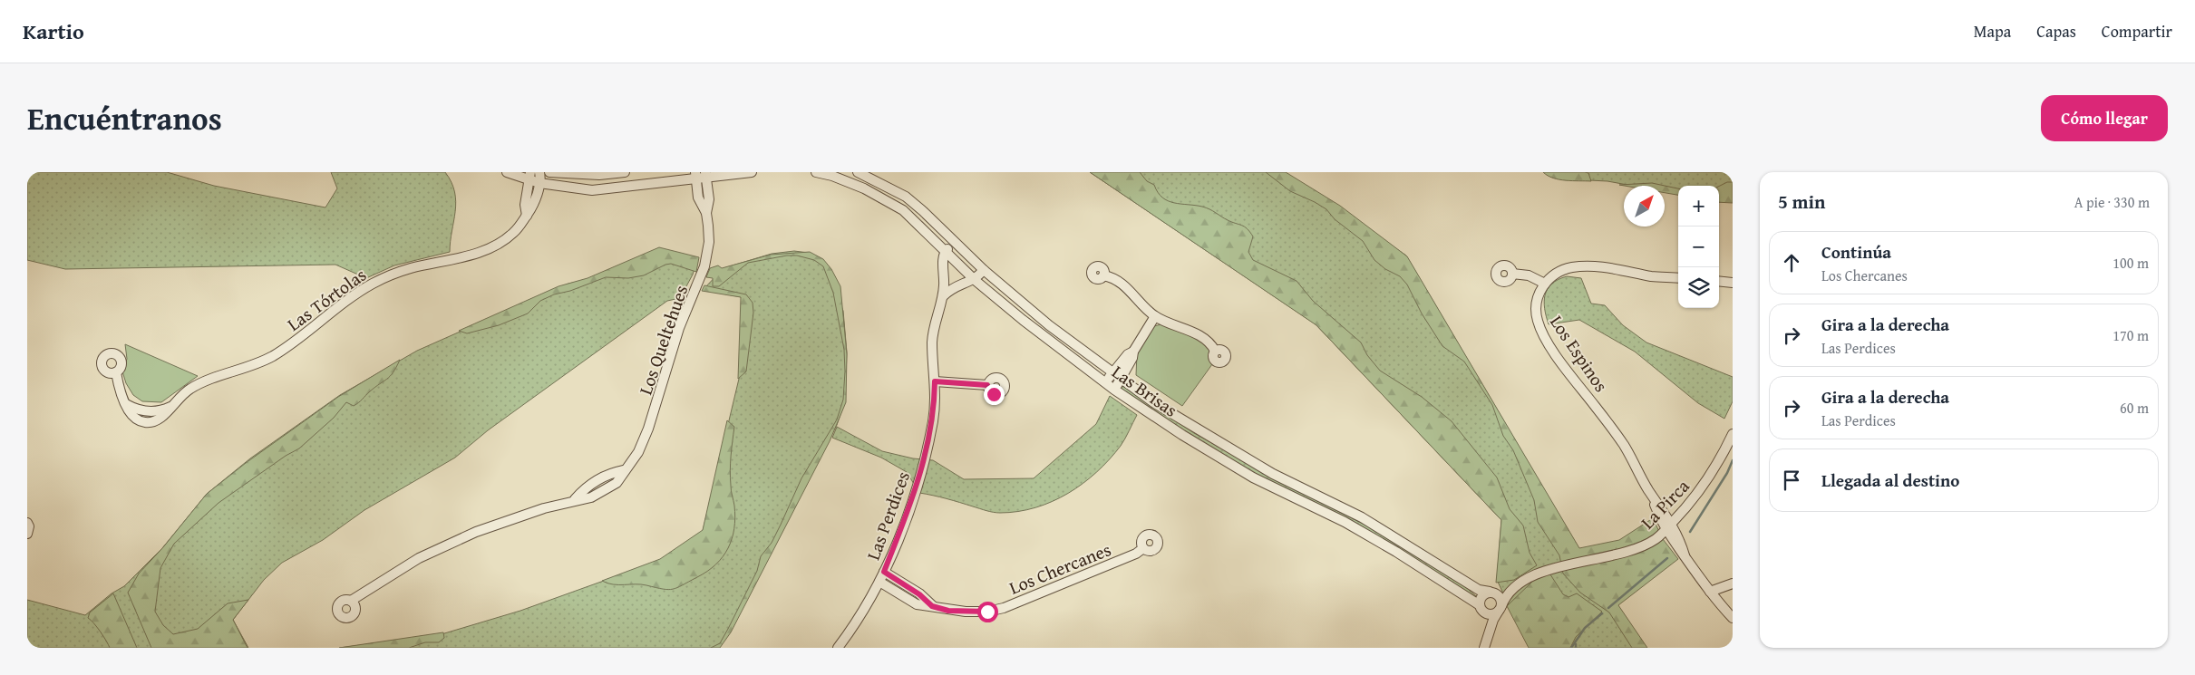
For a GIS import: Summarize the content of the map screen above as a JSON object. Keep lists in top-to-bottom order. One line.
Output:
{"streets":{"street":["Las Tórtolas","Los Queltehues","Los Espinos","Las Brisas","La Pirca","Las Perdices","Los Chercanes"]},"crossings":[["Los Espinos","La Pirca"],["Las Brisas","La Pirca"],["Las Brisas","Las Perdices"],["Las Perdices","Los Chercanes"]],"north":"top right","page":{"header":"Kartio","nav":["Mapa","Capas","Compartir"],"title":"Encuéntranos","buttons":"Cómo llegar","heading":["5 min","A pie · 330 m"],"map_buttons":["+","−"],"list":[["Continúa","Los Chercanes","100 m"],["Gira a la derecha","Las Perdices","170 m"],["Gira a la derecha","Las Perdices","60 m"],"Llegada al destino"]}}
